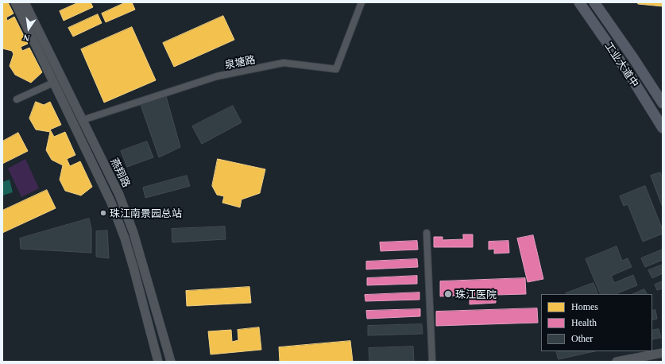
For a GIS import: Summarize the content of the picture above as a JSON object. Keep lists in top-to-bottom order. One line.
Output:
{"streets":{"main road":["工业大道中","燕翔路"],"street":["泉塘路"]},"crossings":[["泉塘路","燕翔路"]],"places":["珠江南景园总站","珠江医院"],"legend":["Homes","Health","Other"],"north":"bottom"}
